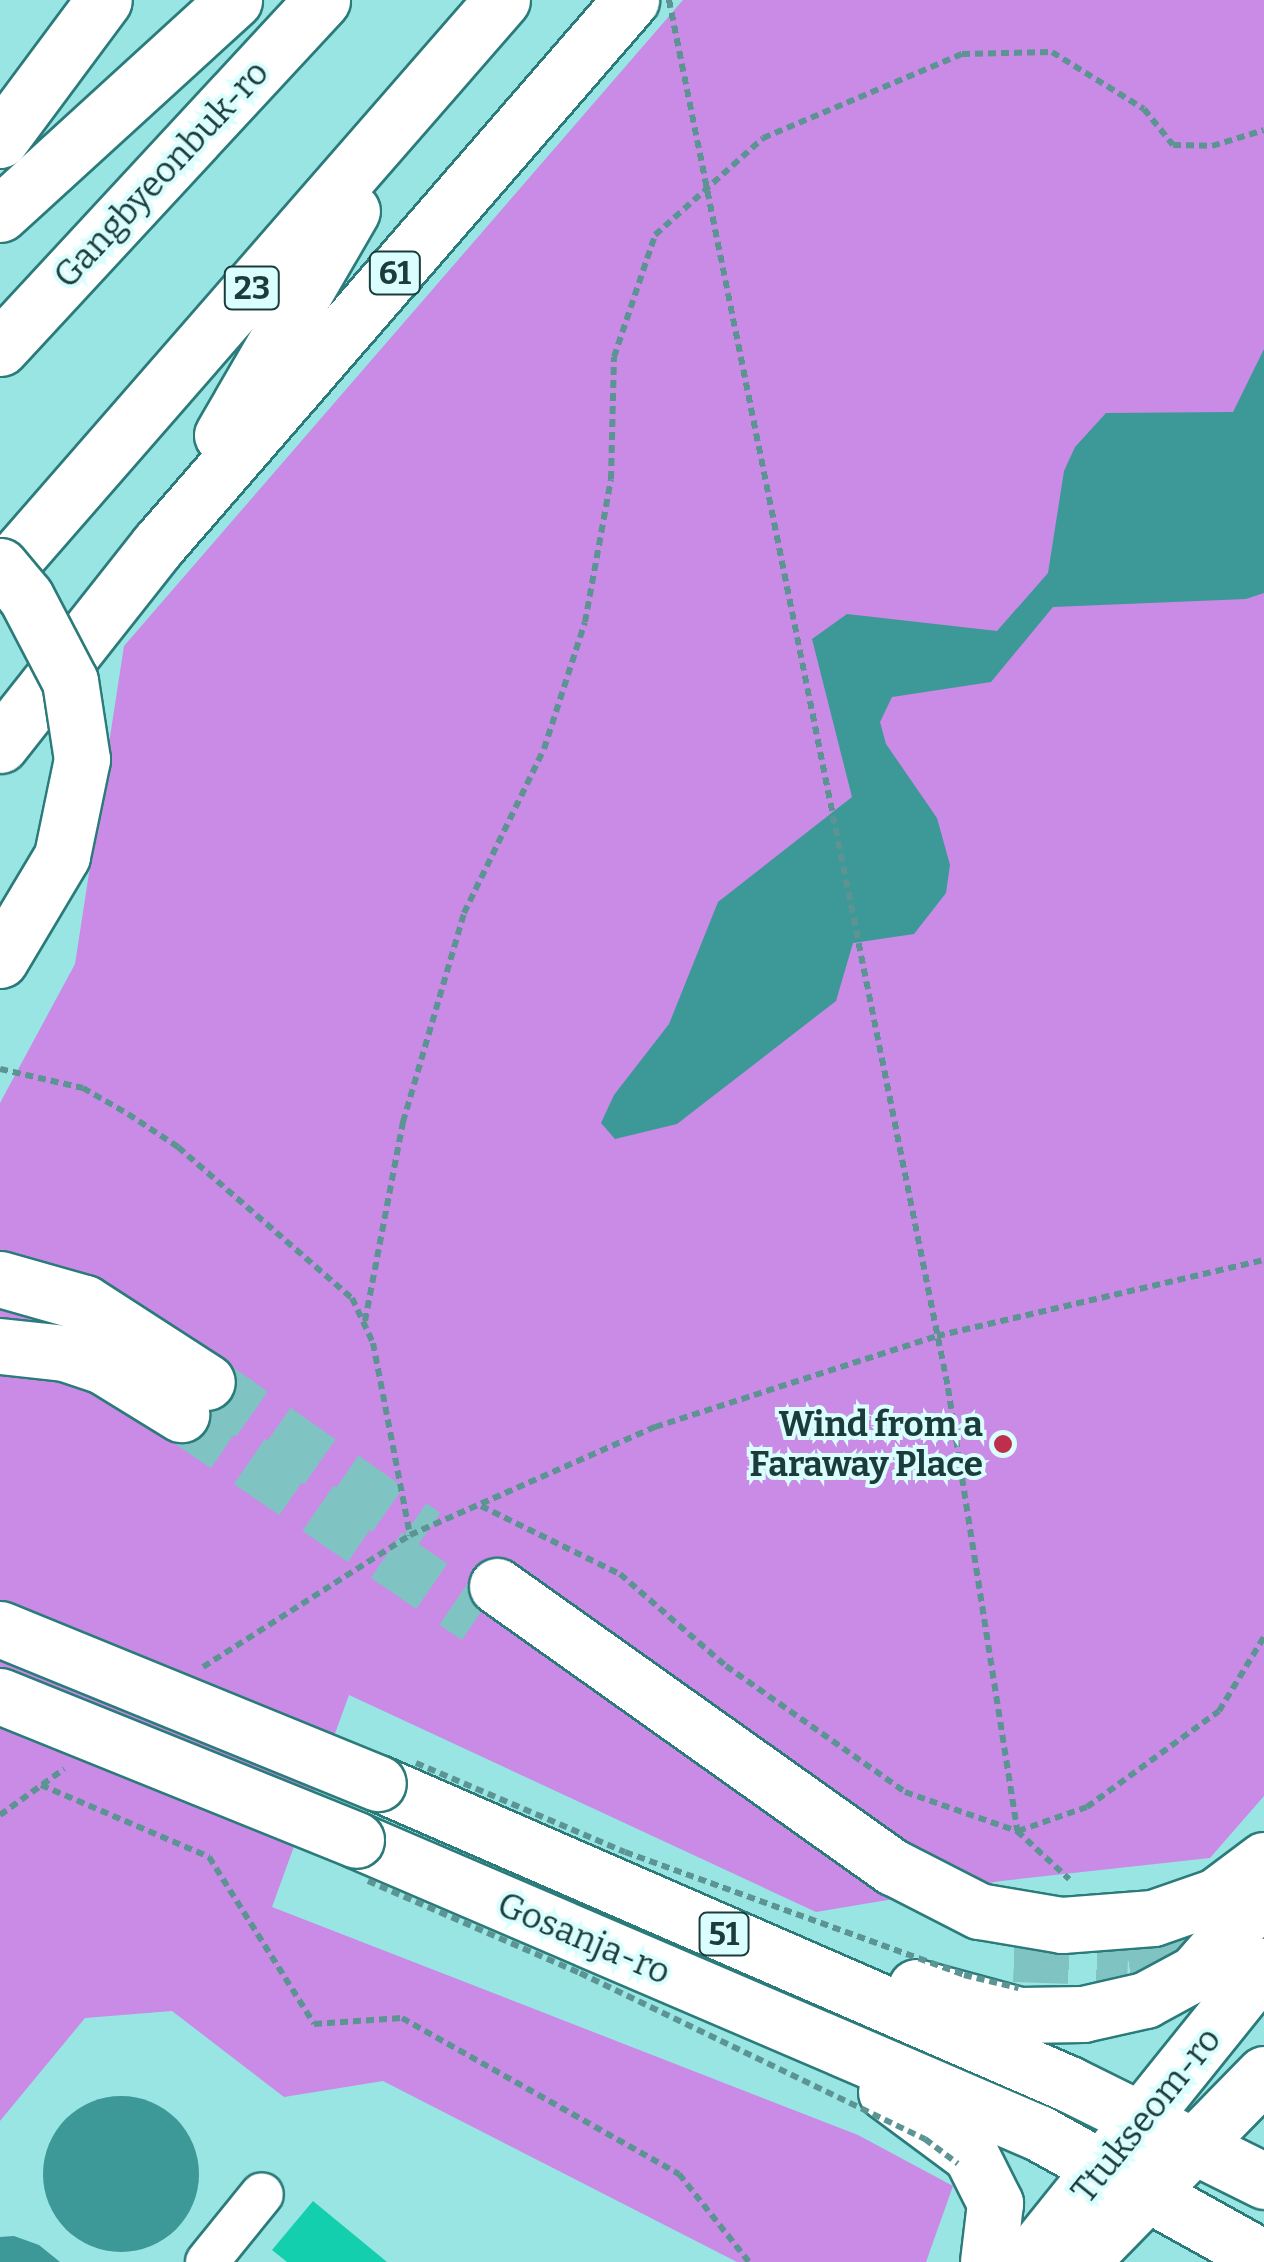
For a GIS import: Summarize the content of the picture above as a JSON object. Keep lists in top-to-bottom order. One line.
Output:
{"streets":{"main road":["Gangbyeonbuk-ro","61","23","51","Gosanja-ro","Ttukseom-ro"]},"crossings":[["Gosanja-ro","Ttukseom-ro"]],"places":["Wind from a Faraway Place"]}
